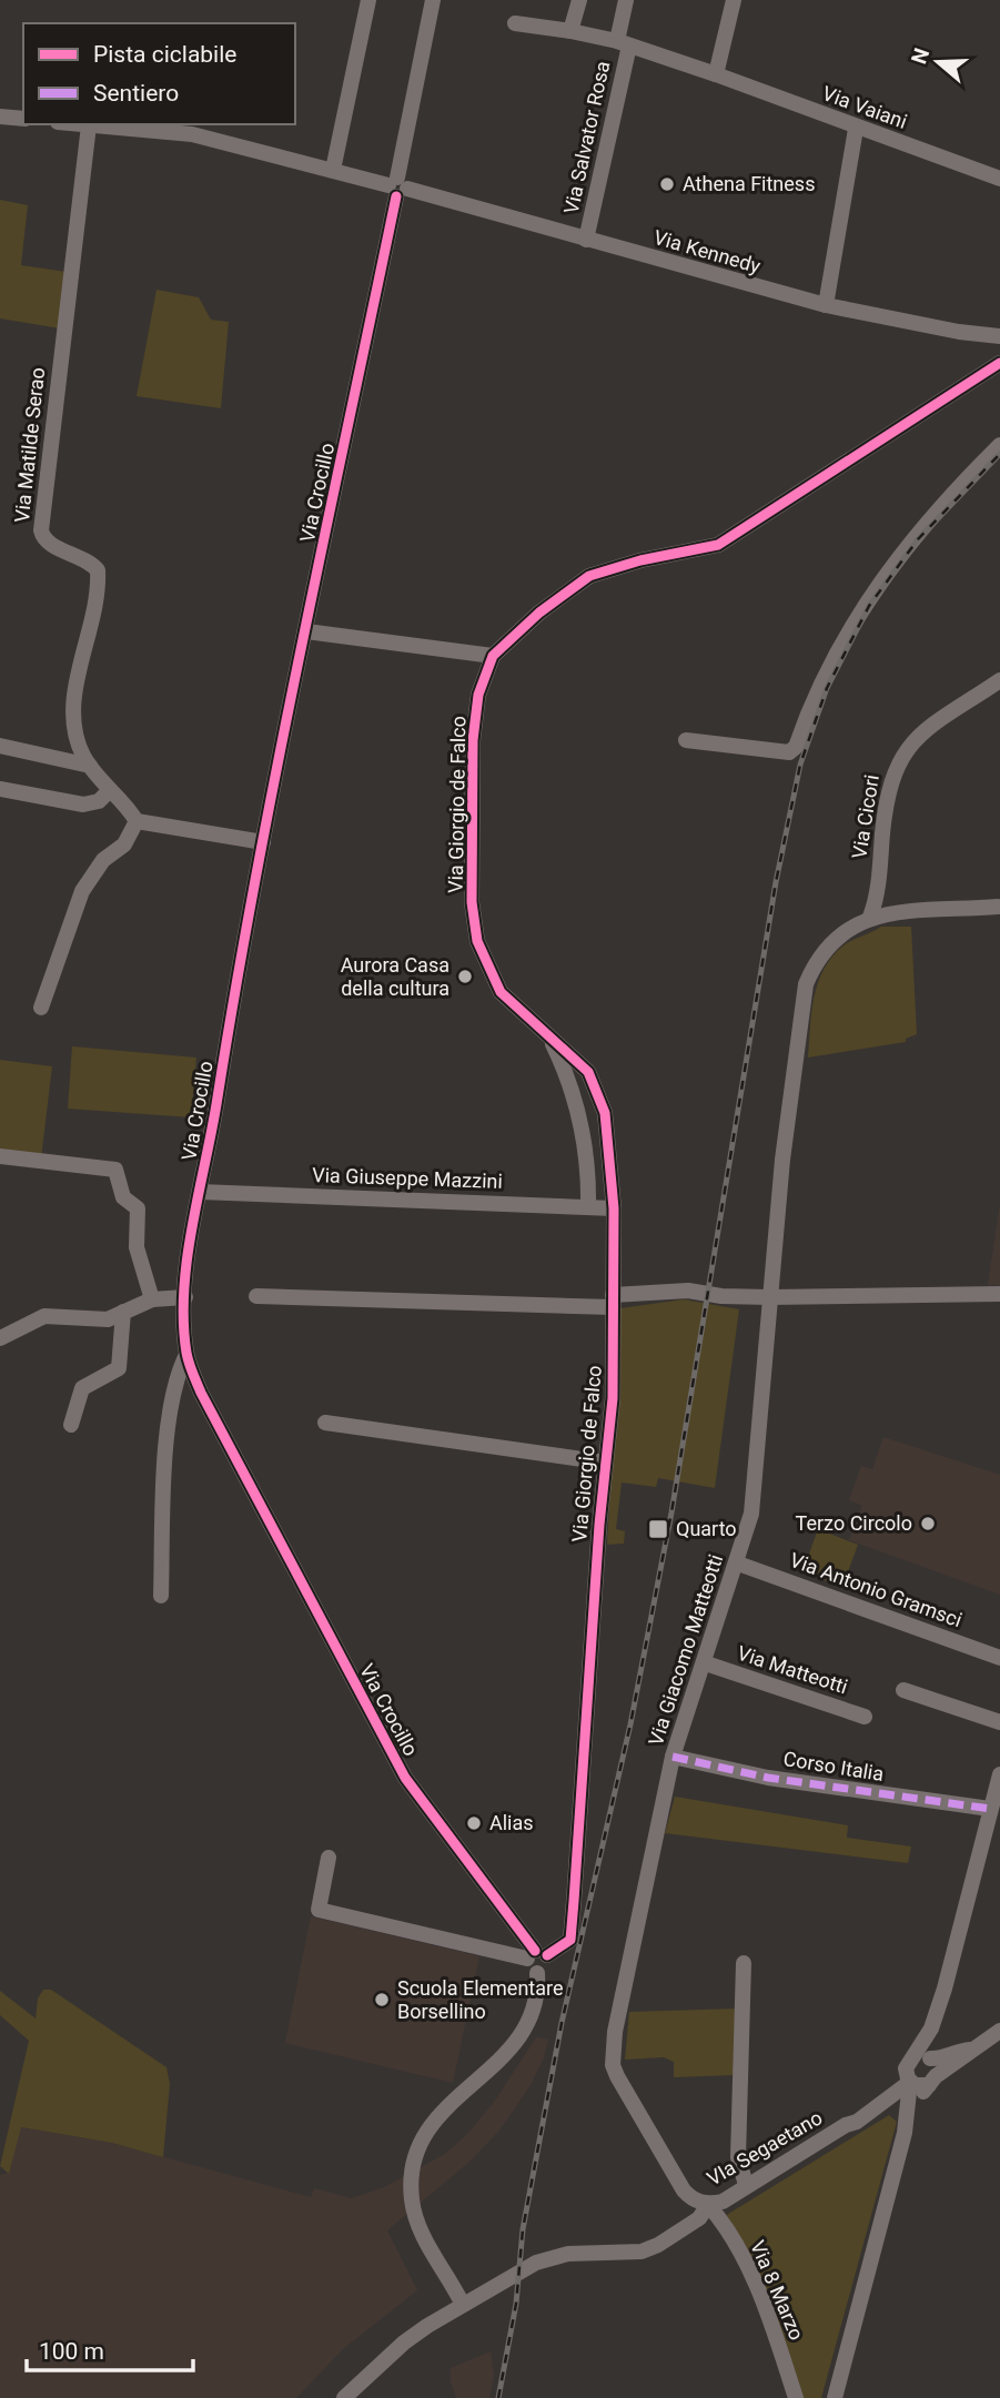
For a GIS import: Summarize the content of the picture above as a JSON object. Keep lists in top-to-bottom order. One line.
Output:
{"streets":{"street":["Via Vaiani","Via Salvator Rosa","Via Kennedy","Via Matilde Serao","Via Crocillo","Via Giorgio de Falco","Via Cicori","Via Giuseppe Mazzini","Via Antonio Gramsci","Via Giacomo Matteotti","Via Matteotti","Corso Italia","VIa Segaetano","Via 8 Marzo"]},"crossings":[["Via Vaiani","Via Salvator Rosa"],["Via Salvator Rosa","Via Kennedy"],["Via Kennedy","Via Matilde Serao"],["Via Kennedy","Via Crocillo"],["Via Crocillo","Via Giorgio de Falco"],["Via Crocillo","Via Giuseppe Mazzini"],["Via Crocillo","VIa Segaetano"],["Via Giorgio de Falco","Via Giuseppe Mazzini"],["Via Cicori","Via Giacomo Matteotti"],["Via Antonio Gramsci","Via Giacomo Matteotti"],["Via Giacomo Matteotti","Via Matteotti"],["Via Giacomo Matteotti","Corso Italia"],["Via Giacomo Matteotti","VIa Segaetano"],["Via Giacomo Matteotti","Via 8 Marzo"],["VIa Segaetano","Via 8 Marzo"]],"places":{"other":["Athena Fitness","Aurora Casa della cultura","Terzo Circolo","Alias","Scuola Elementare Borsellino"],"transit":["Quarto"]},"legend":["Pista ciclabile","Sentiero"],"scale_bar":"100 m","north":"left"}
